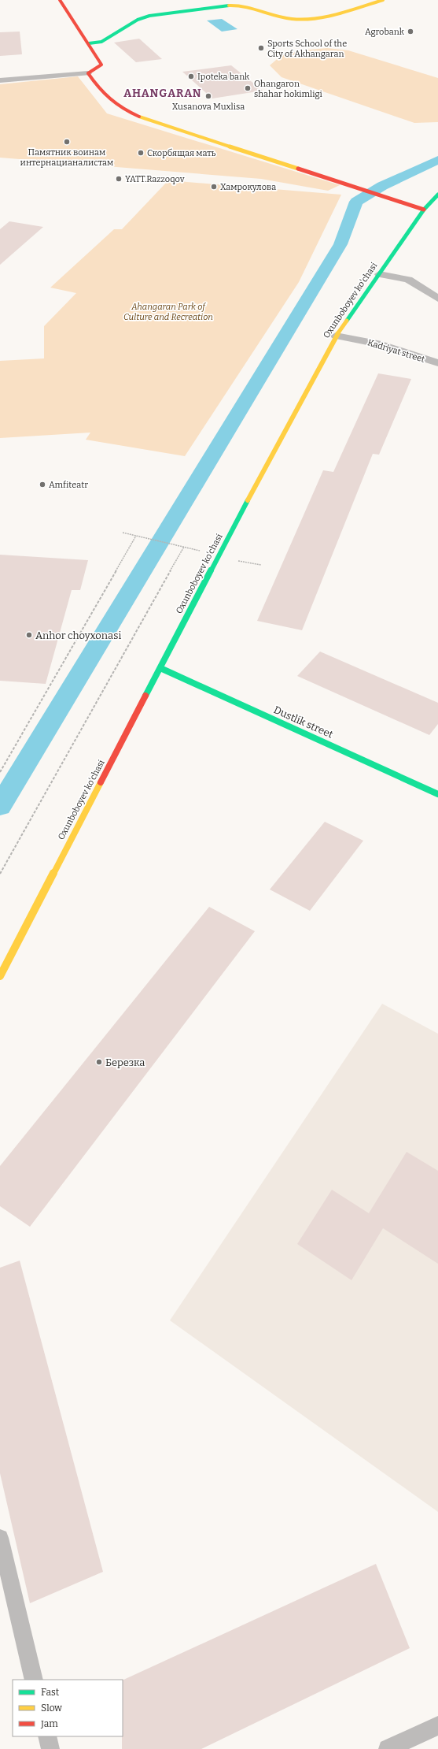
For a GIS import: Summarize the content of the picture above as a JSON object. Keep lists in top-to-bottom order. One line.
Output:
{"streets":{"street":["Oxunboboyev ko'chasi","Kadriyat street","Dustlik street"]},"crossings":[["Oxunboboyev ko'chasi","Kadriyat street"],["Oxunboboyev ko'chasi","Dustlik street"]],"districts":["AHANGARAN"],"parks":["Ahangaran Park of Culture and Recreation"],"places":["Agrobank","Sports School of the City of Akhangaran","Ipoteka bank","Ohangaron shahar hokimligi","Xusanova Muxlisa","Памятник воинам интернацианалистам","Скорбящая мать","YATT.Razzoqov","Хамрокулова","Amfiteatr","Anhor choyxonasi","Березка"],"legend":["Fast","Slow","Jam"]}
